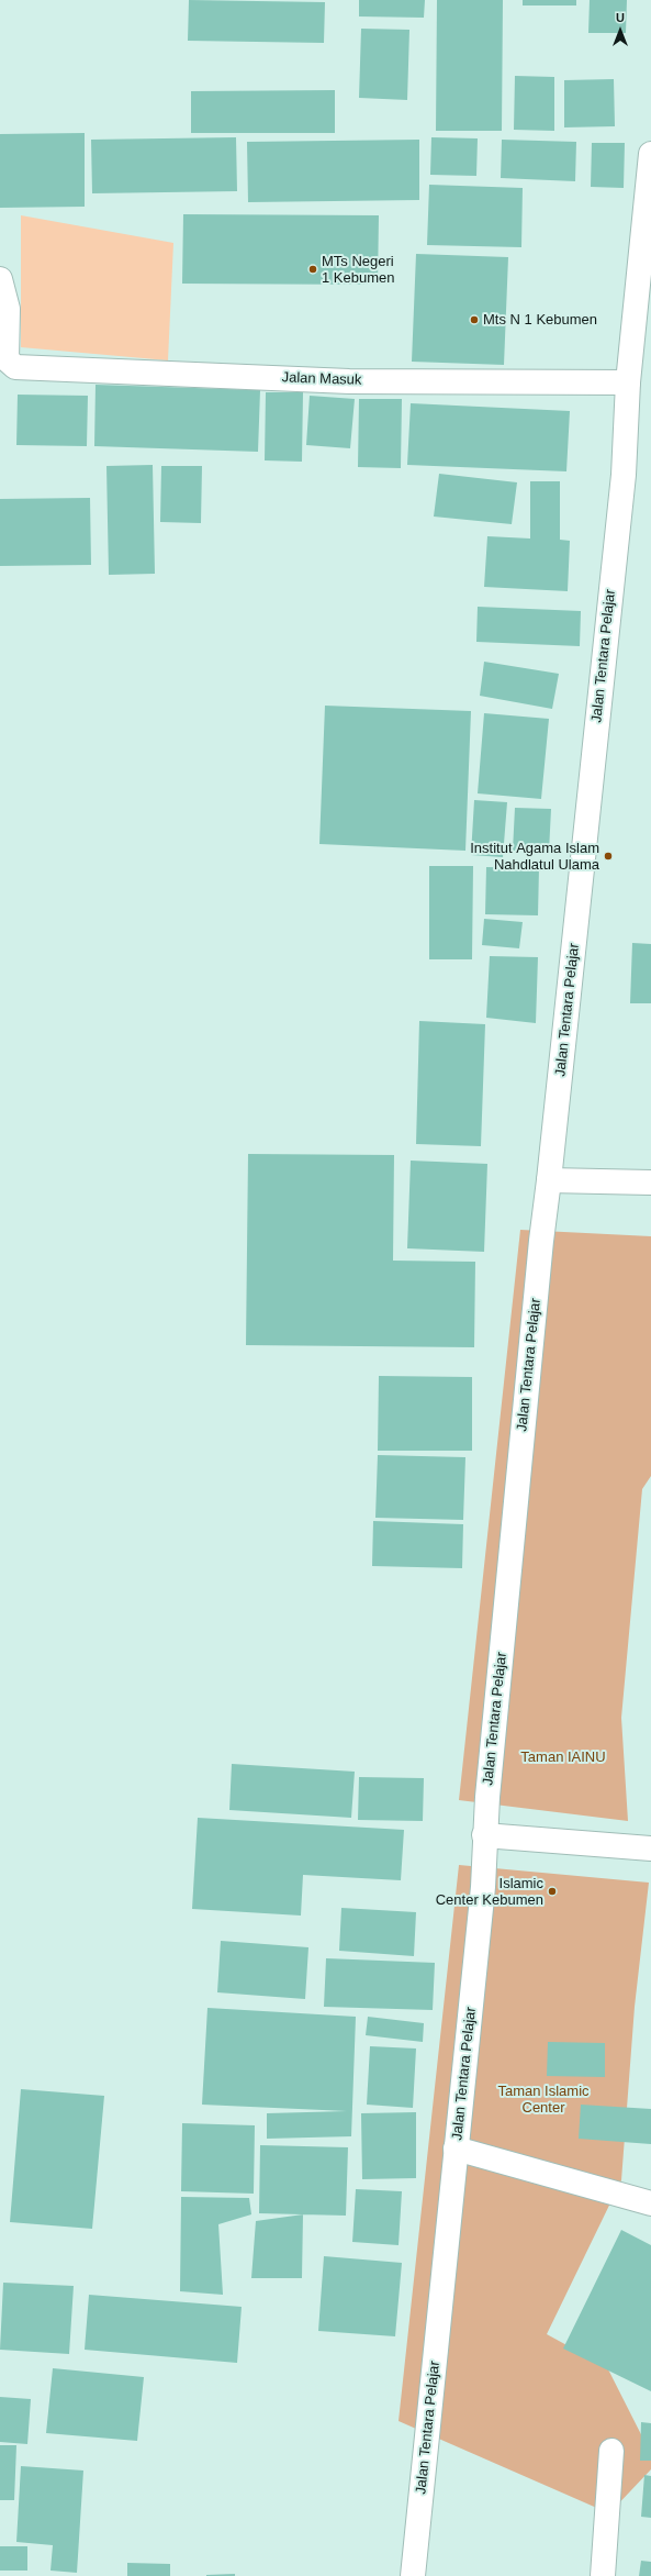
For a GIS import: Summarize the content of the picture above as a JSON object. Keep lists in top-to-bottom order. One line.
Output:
{"streets":{"main road":["Jalan Masuk","Jalan Tentara Pelajar"]},"crossings":[["Jalan Masuk","Jalan Tentara Pelajar"]],"parks":["Taman IAINU","Taman Islamic Center"],"places":["MTs Negeri 1 Kebumen","Mts N 1 Kebumen","Institut Agama Islam Nahdlatul Ulama","Islamic Center Kebumen"],"north":"top"}
